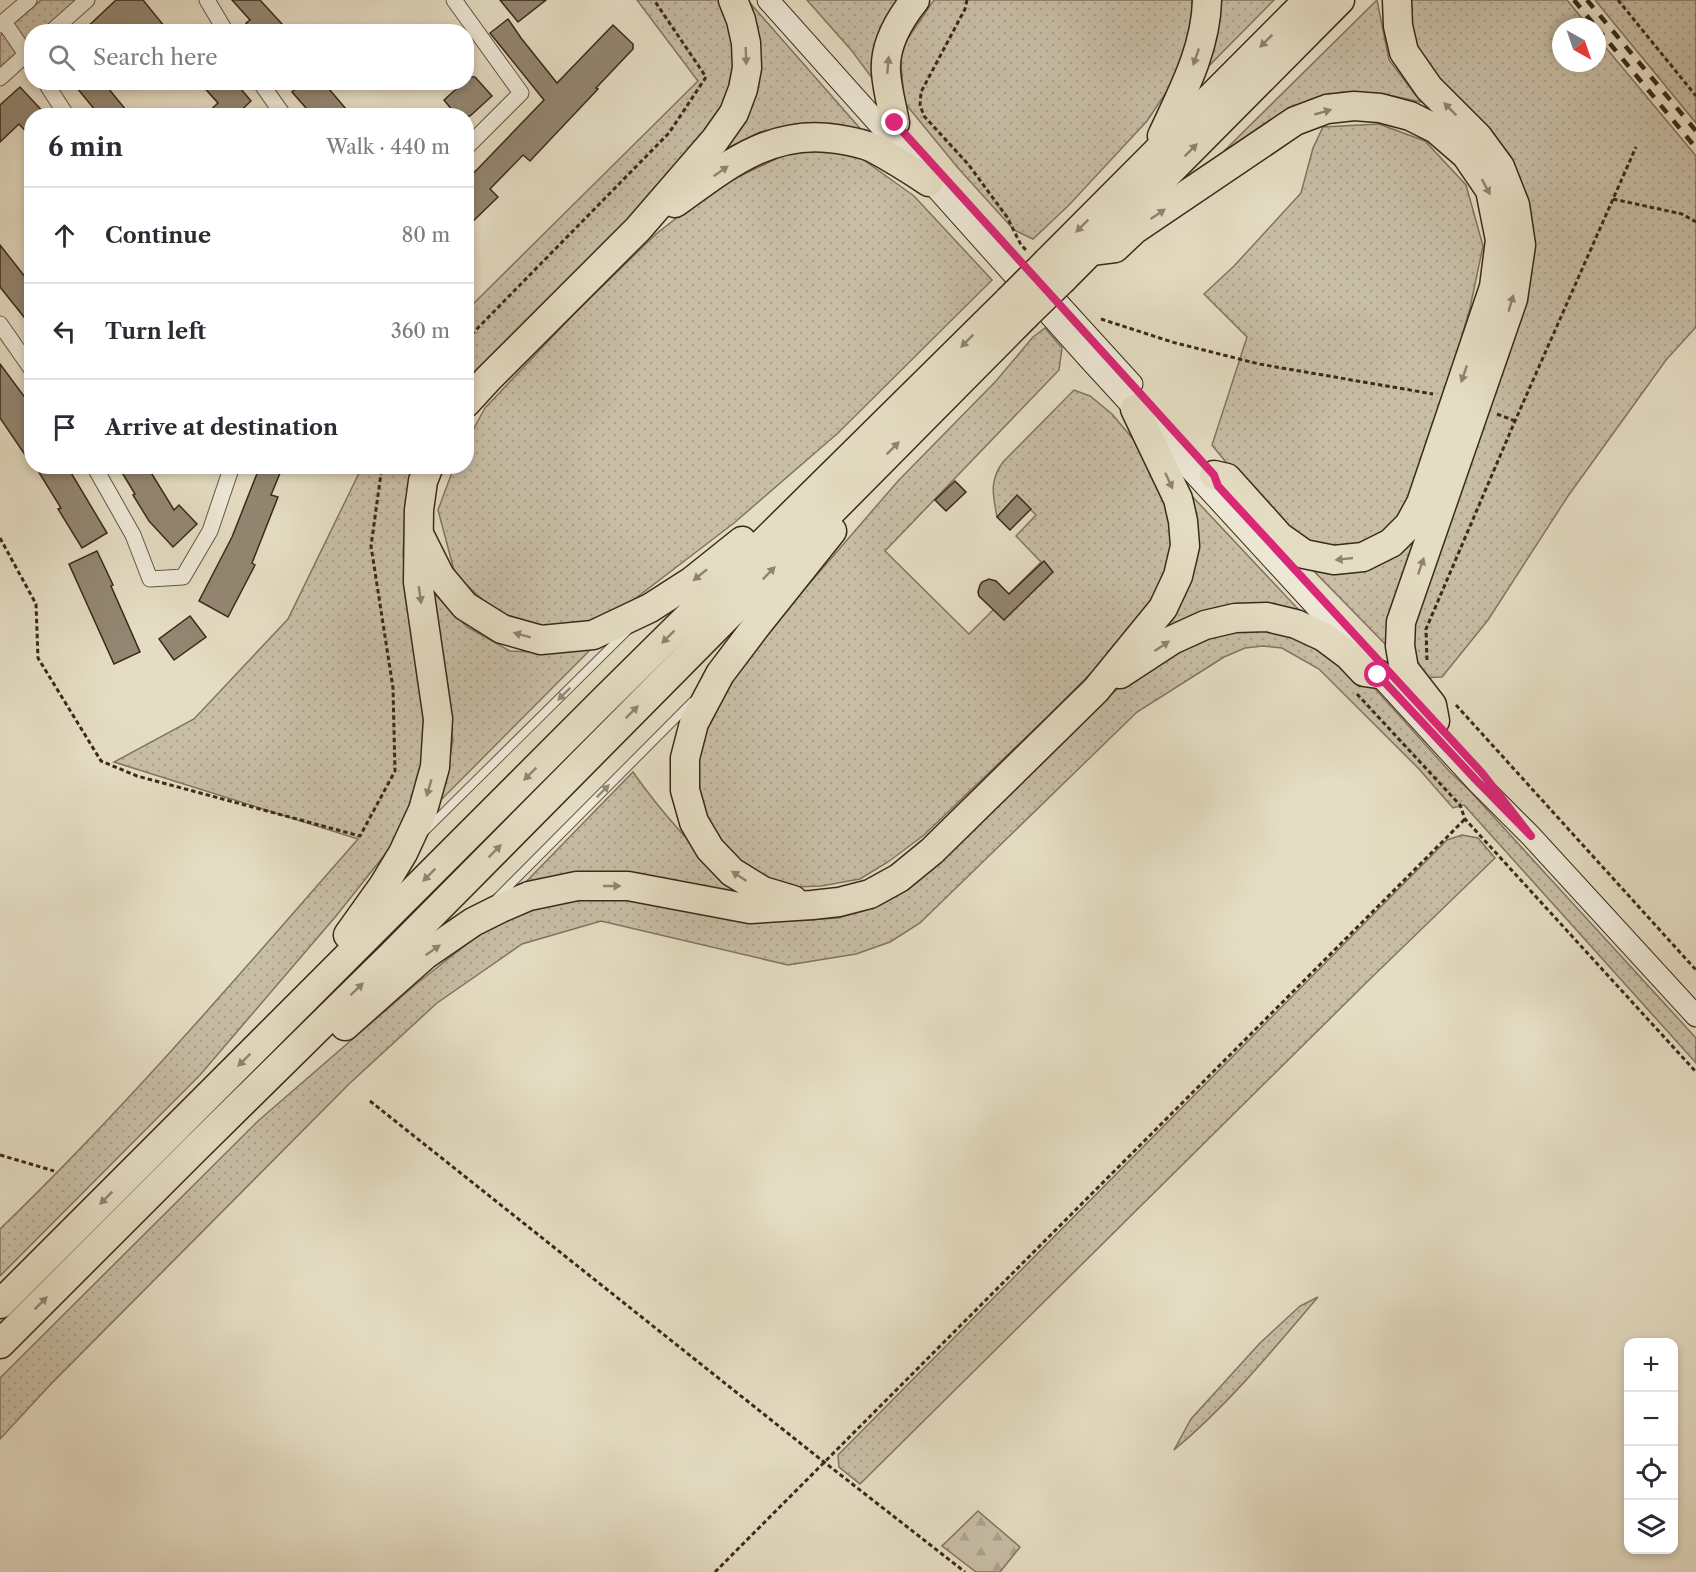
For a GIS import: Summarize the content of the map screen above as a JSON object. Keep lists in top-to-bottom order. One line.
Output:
{"north":"bottom right","page":{"search":"Search here","heading":["6 min","Walk · 440 m"],"list":[["Continue","80 m"],["Turn left","360 m"],"Arrive at destination"],"map_buttons":["+","−"]}}
